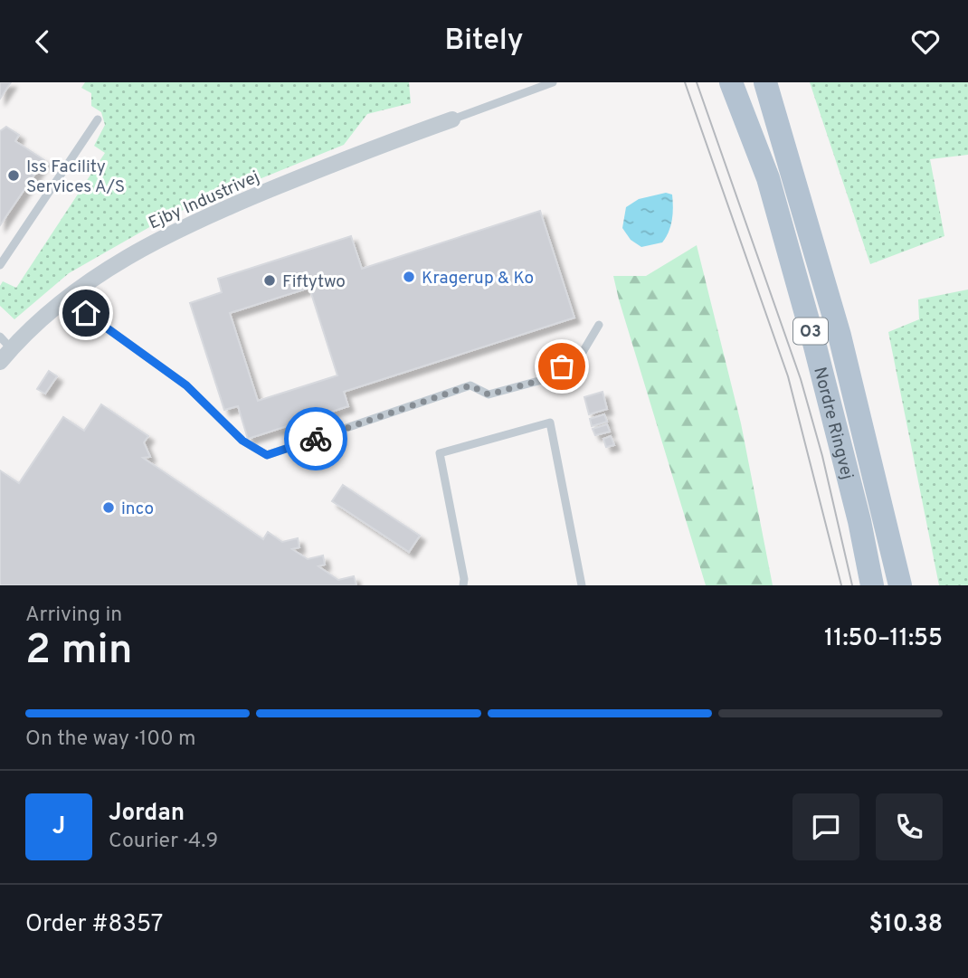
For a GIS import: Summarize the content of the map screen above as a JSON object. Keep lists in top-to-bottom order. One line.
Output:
{"streets":{"main road":["O3","Nordre Ringvej"],"street":["Ejby Industrivej"]},"places":["Iss Facility Services A/S","Kragerup & Ko","Fiftytwo","inco"],"page":{"header":"Bitely","heading":["2 min","Arriving in","11:50–11:55"],"panel":["Jordan","Courier · 4.9","Order #8357","$10.38"],"bar":"On the way · 100 m","round":"J"}}
